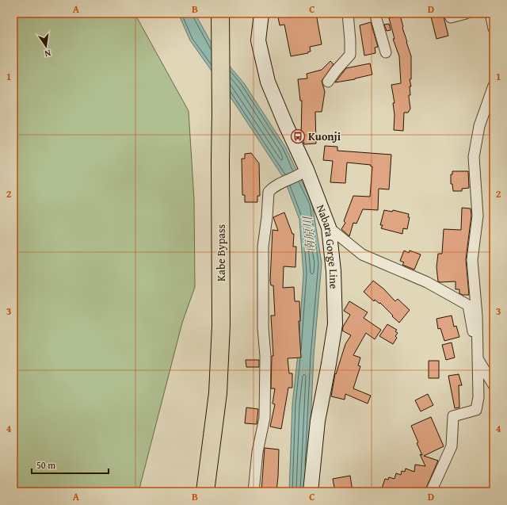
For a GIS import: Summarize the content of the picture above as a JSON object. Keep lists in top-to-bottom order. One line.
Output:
{"streets":{"highway":["Kabe Bypass"],"main road":["Nabara Gorge Line"]},"water":["南原川"],"places":{"bus stop":["Kuonji"]},"scale_bar":"50 m","north":"bottom","grid":{"columns":["A","B","C","D"],"rows":["1","2","3","4"]}}
